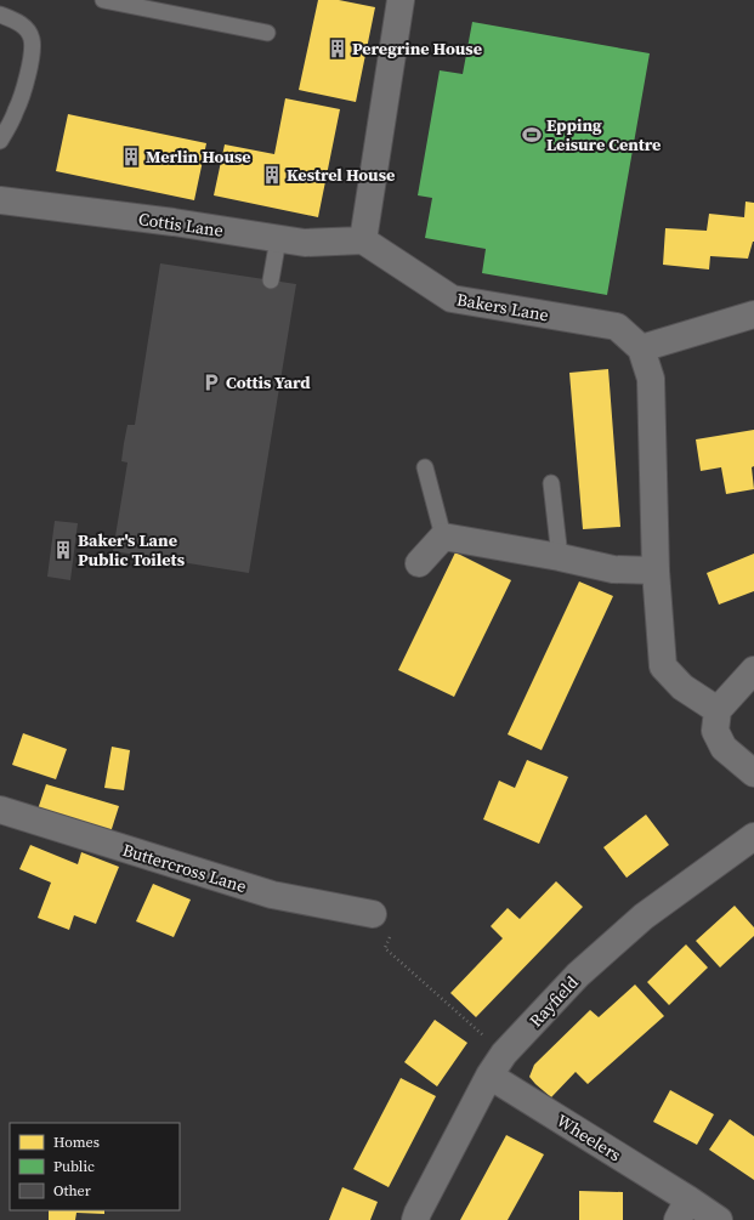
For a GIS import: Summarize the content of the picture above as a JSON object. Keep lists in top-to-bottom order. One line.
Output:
{"streets":{"street":["Cottis Lane","Bakers Lane","Buttercross Lane","Rayfield","Wheelers"]},"crossings":[["Cottis Lane","Bakers Lane"],["Rayfield","Wheelers"]],"places":{"building":["Peregrine House","Merlin House","Kestrel House","Baker's Lane Public Toilets"],"sports":["Epping Leisure Centre"],"parking":["Cottis Yard"]},"legend":["Homes","Public","Other"]}
